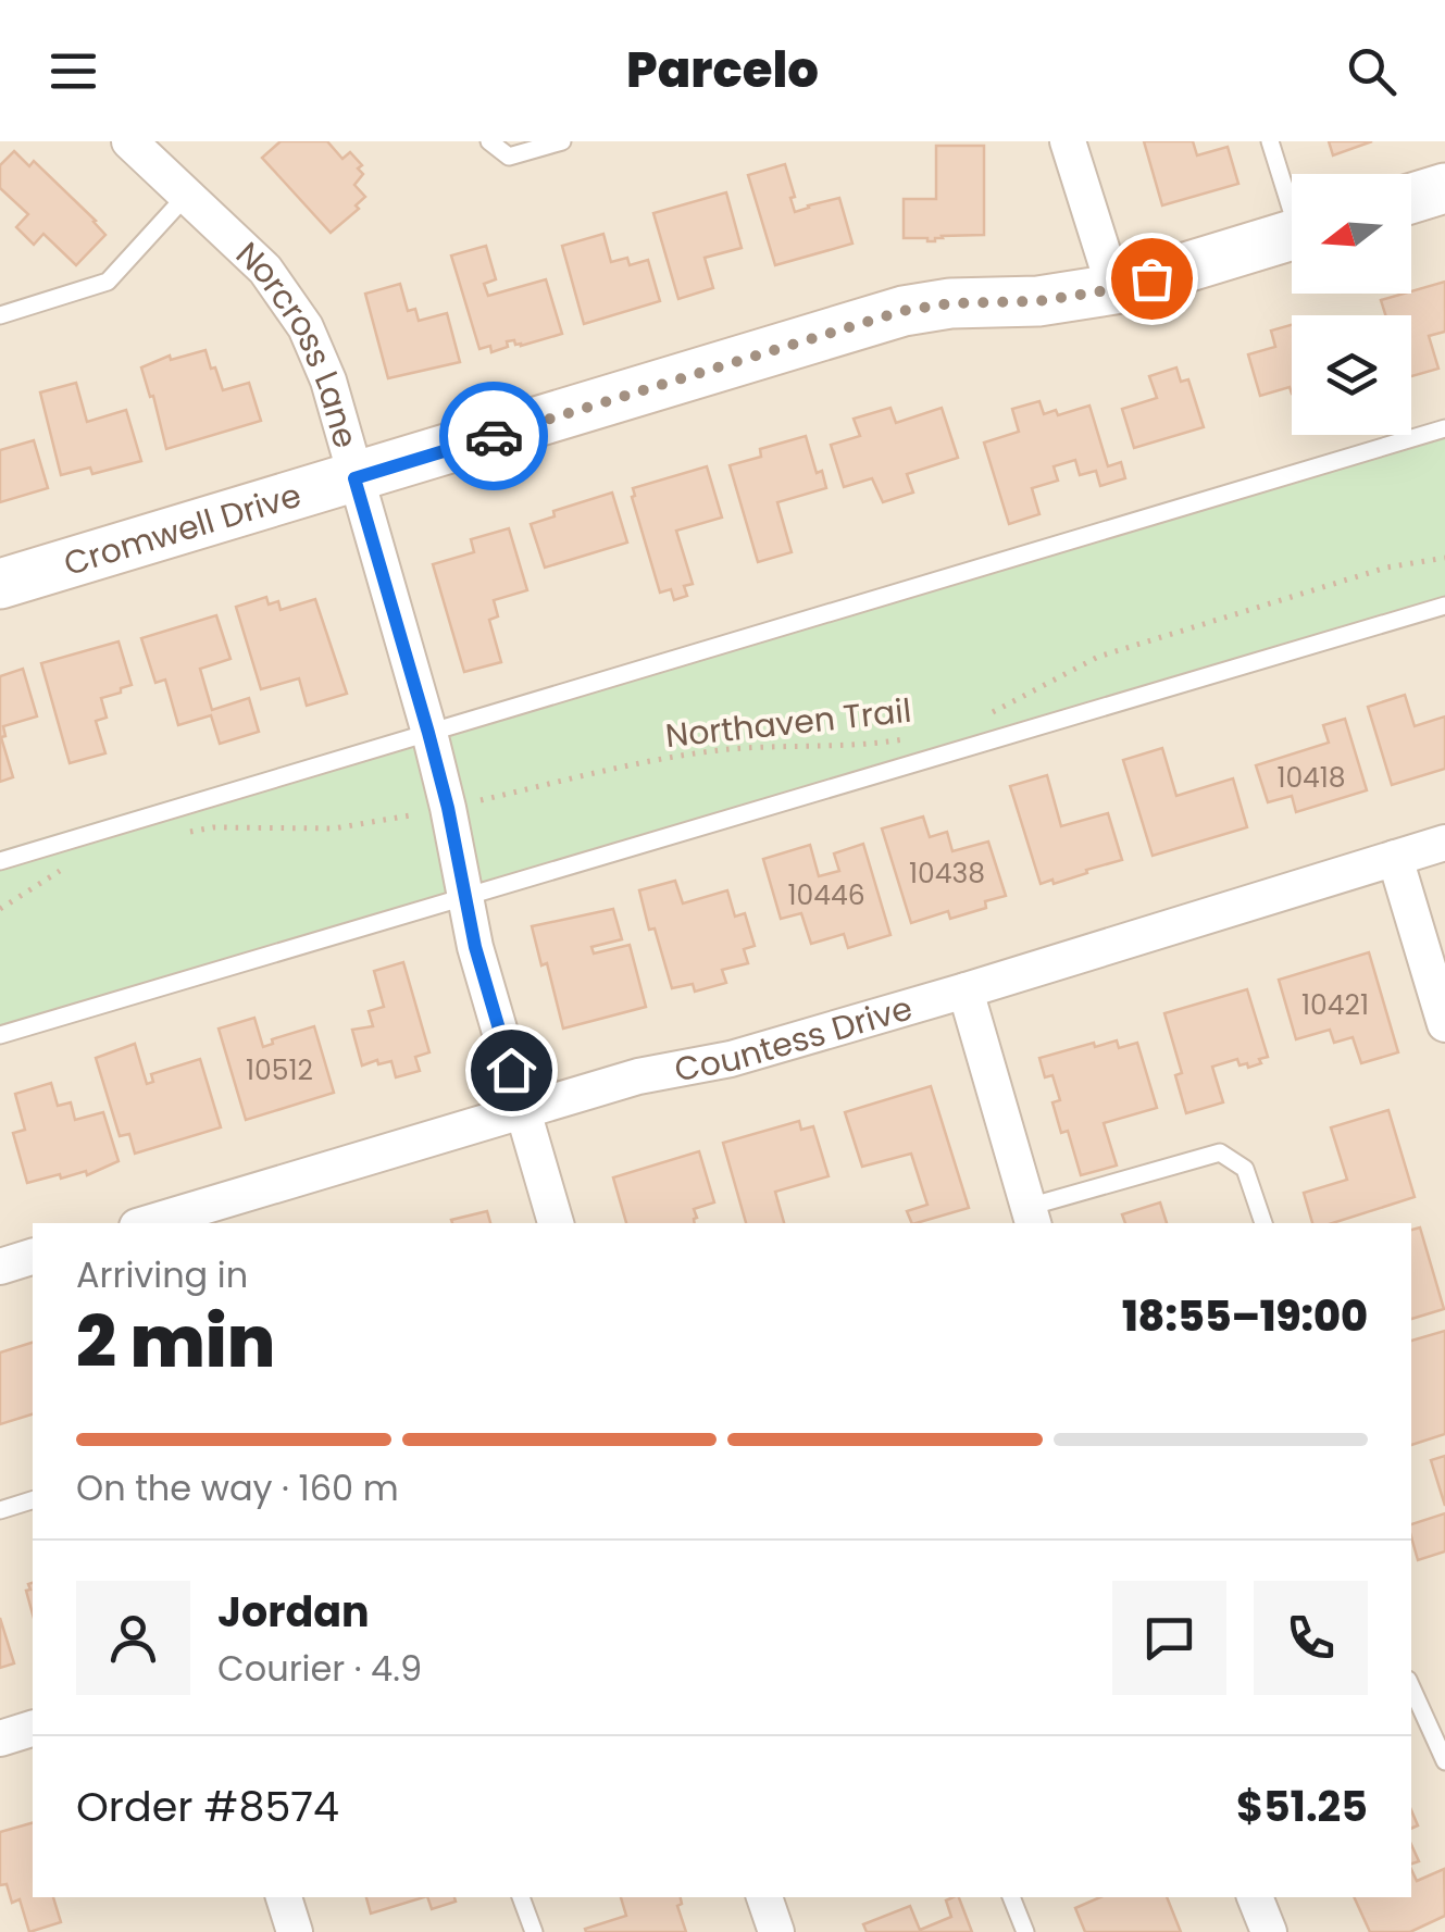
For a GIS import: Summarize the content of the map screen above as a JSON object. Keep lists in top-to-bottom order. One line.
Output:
{"streets":{"street":["Norcross Lane","Cromwell Drive","Countess Drive"],"path":["Northaven Trail"]},"crossings":[["Norcross Lane","Cromwell Drive"],["Norcross Lane","Northaven Trail"],["Norcross Lane","Countess Drive"]],"house_numbers":["10418","10438","10446","10421","10512"],"north":"left","page":{"header":"Parcelo","heading":["2 min","Arriving in","18:55–19:00"],"panel":["Jordan","Courier · 4.9","Order #8574","$51.25"],"bar":"On the way · 160 m"}}
